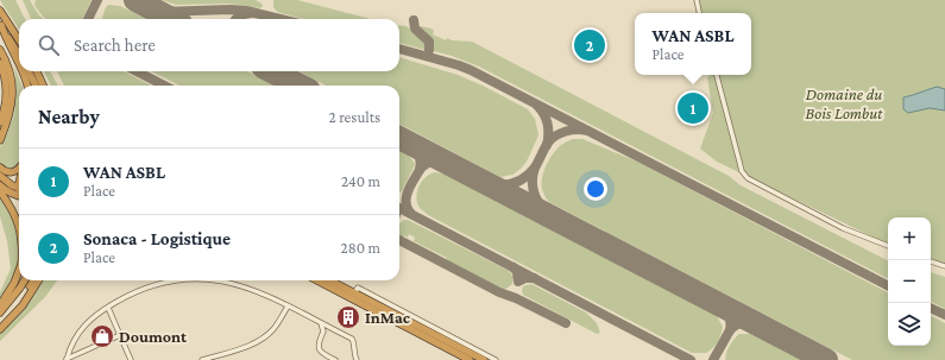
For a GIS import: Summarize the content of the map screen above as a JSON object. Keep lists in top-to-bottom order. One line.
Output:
{"parks":["Domaine du Bois Lombut"],"places":{"building":["InMac"],"shop":["Doumont"]},"page":{"popup":["WAN ASBL","Place"],"search":"Search here","pins":["2","1"],"heading":["Nearby","2 results"],"list":[{"mark":"1","name":"WAN ASBL","note":"Place","value":"240 m"},{"mark":"2","name":"Sonaca - Logistique","note":"Place","value":"280 m"}],"map_buttons":["+","−"]}}
